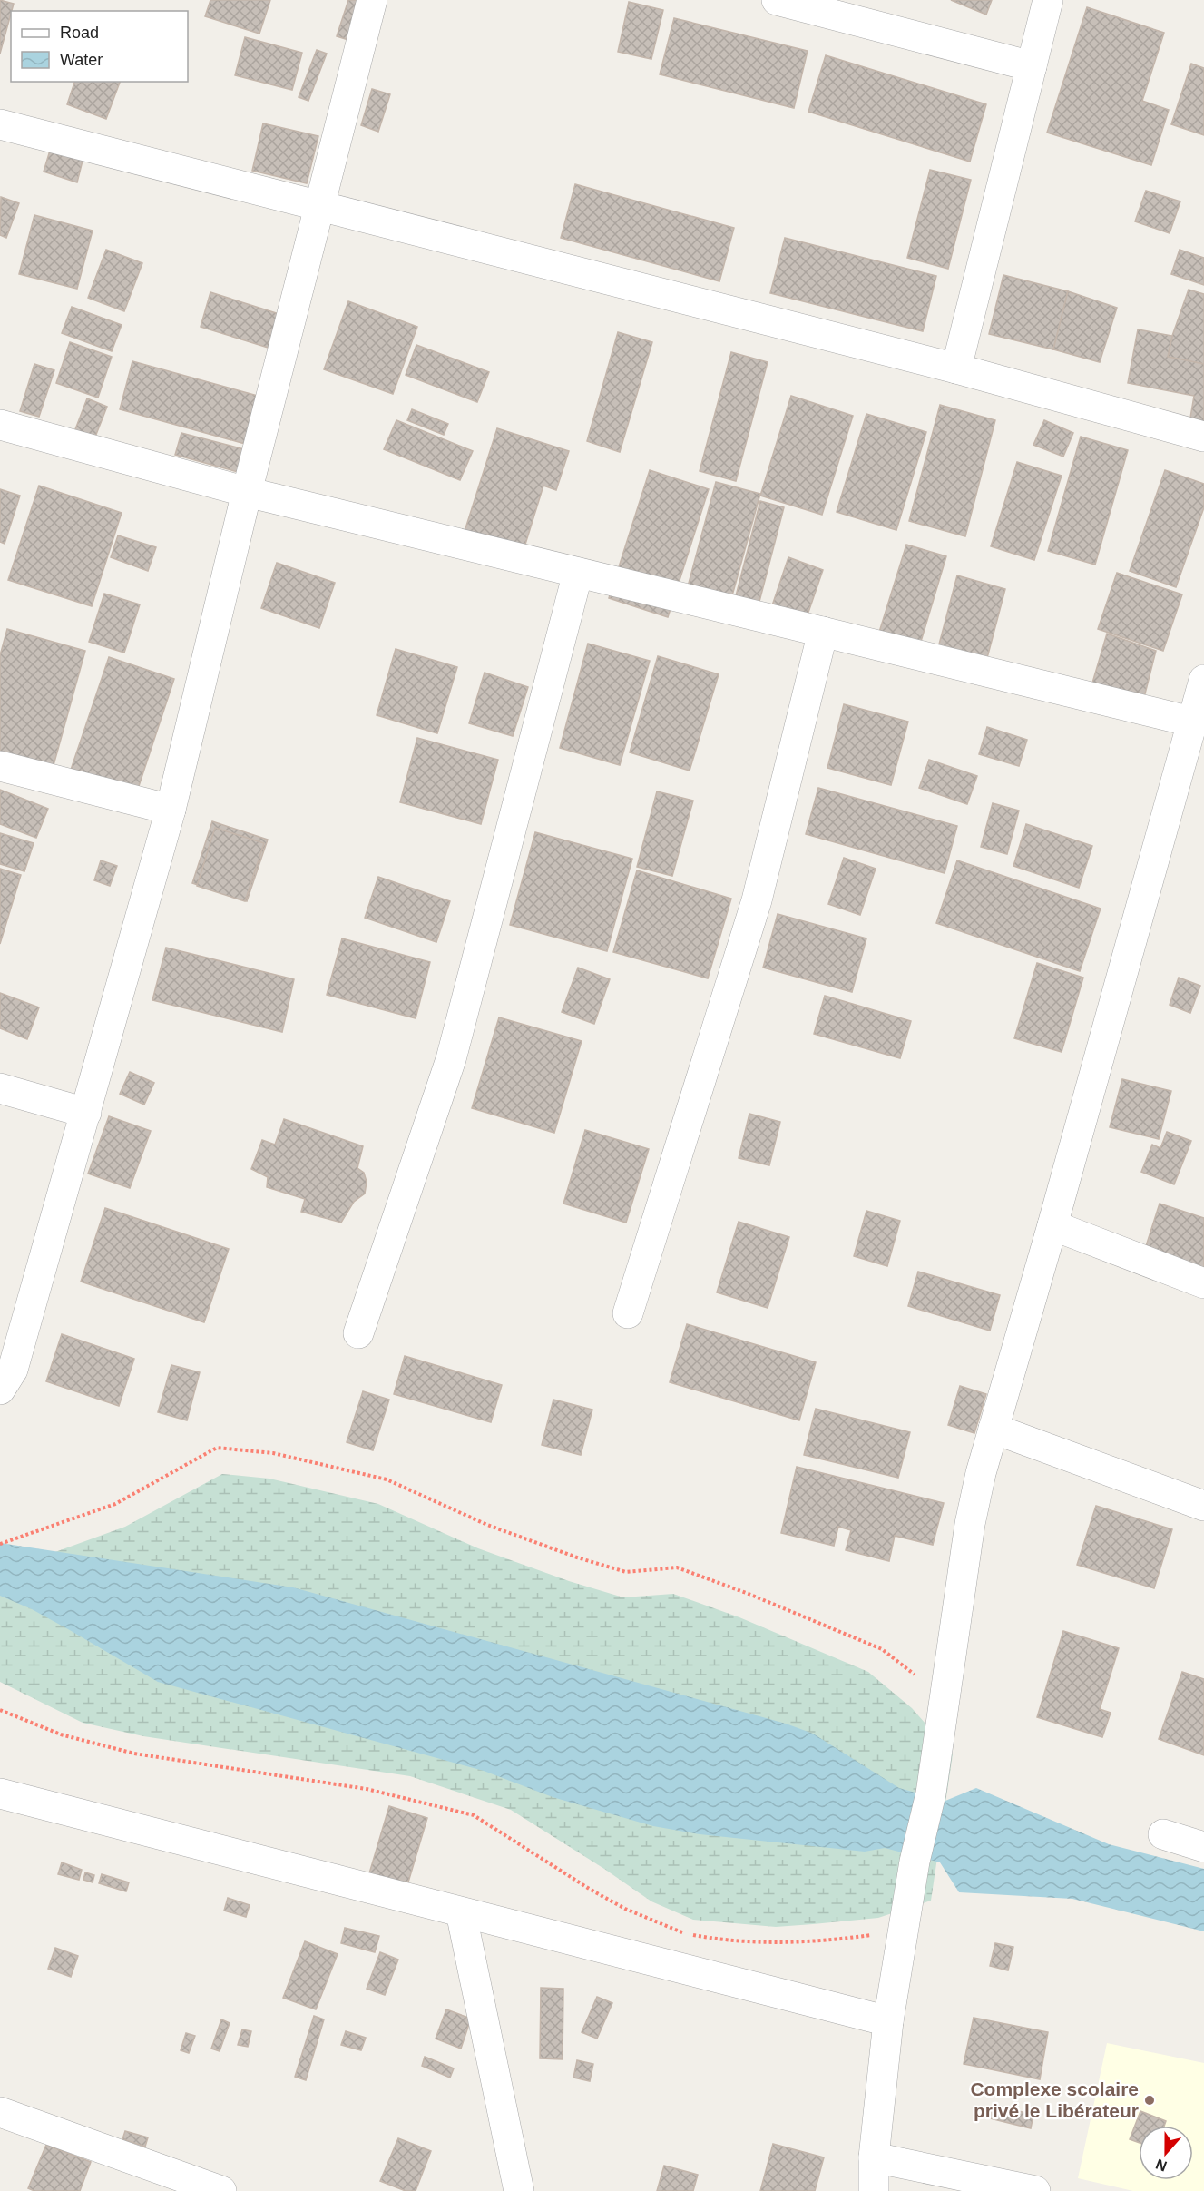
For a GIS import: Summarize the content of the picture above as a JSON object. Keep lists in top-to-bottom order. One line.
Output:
{"places":["Complexe scolaire privé le Libérateur"],"legend":["Road","Water"],"north":"bottom"}
